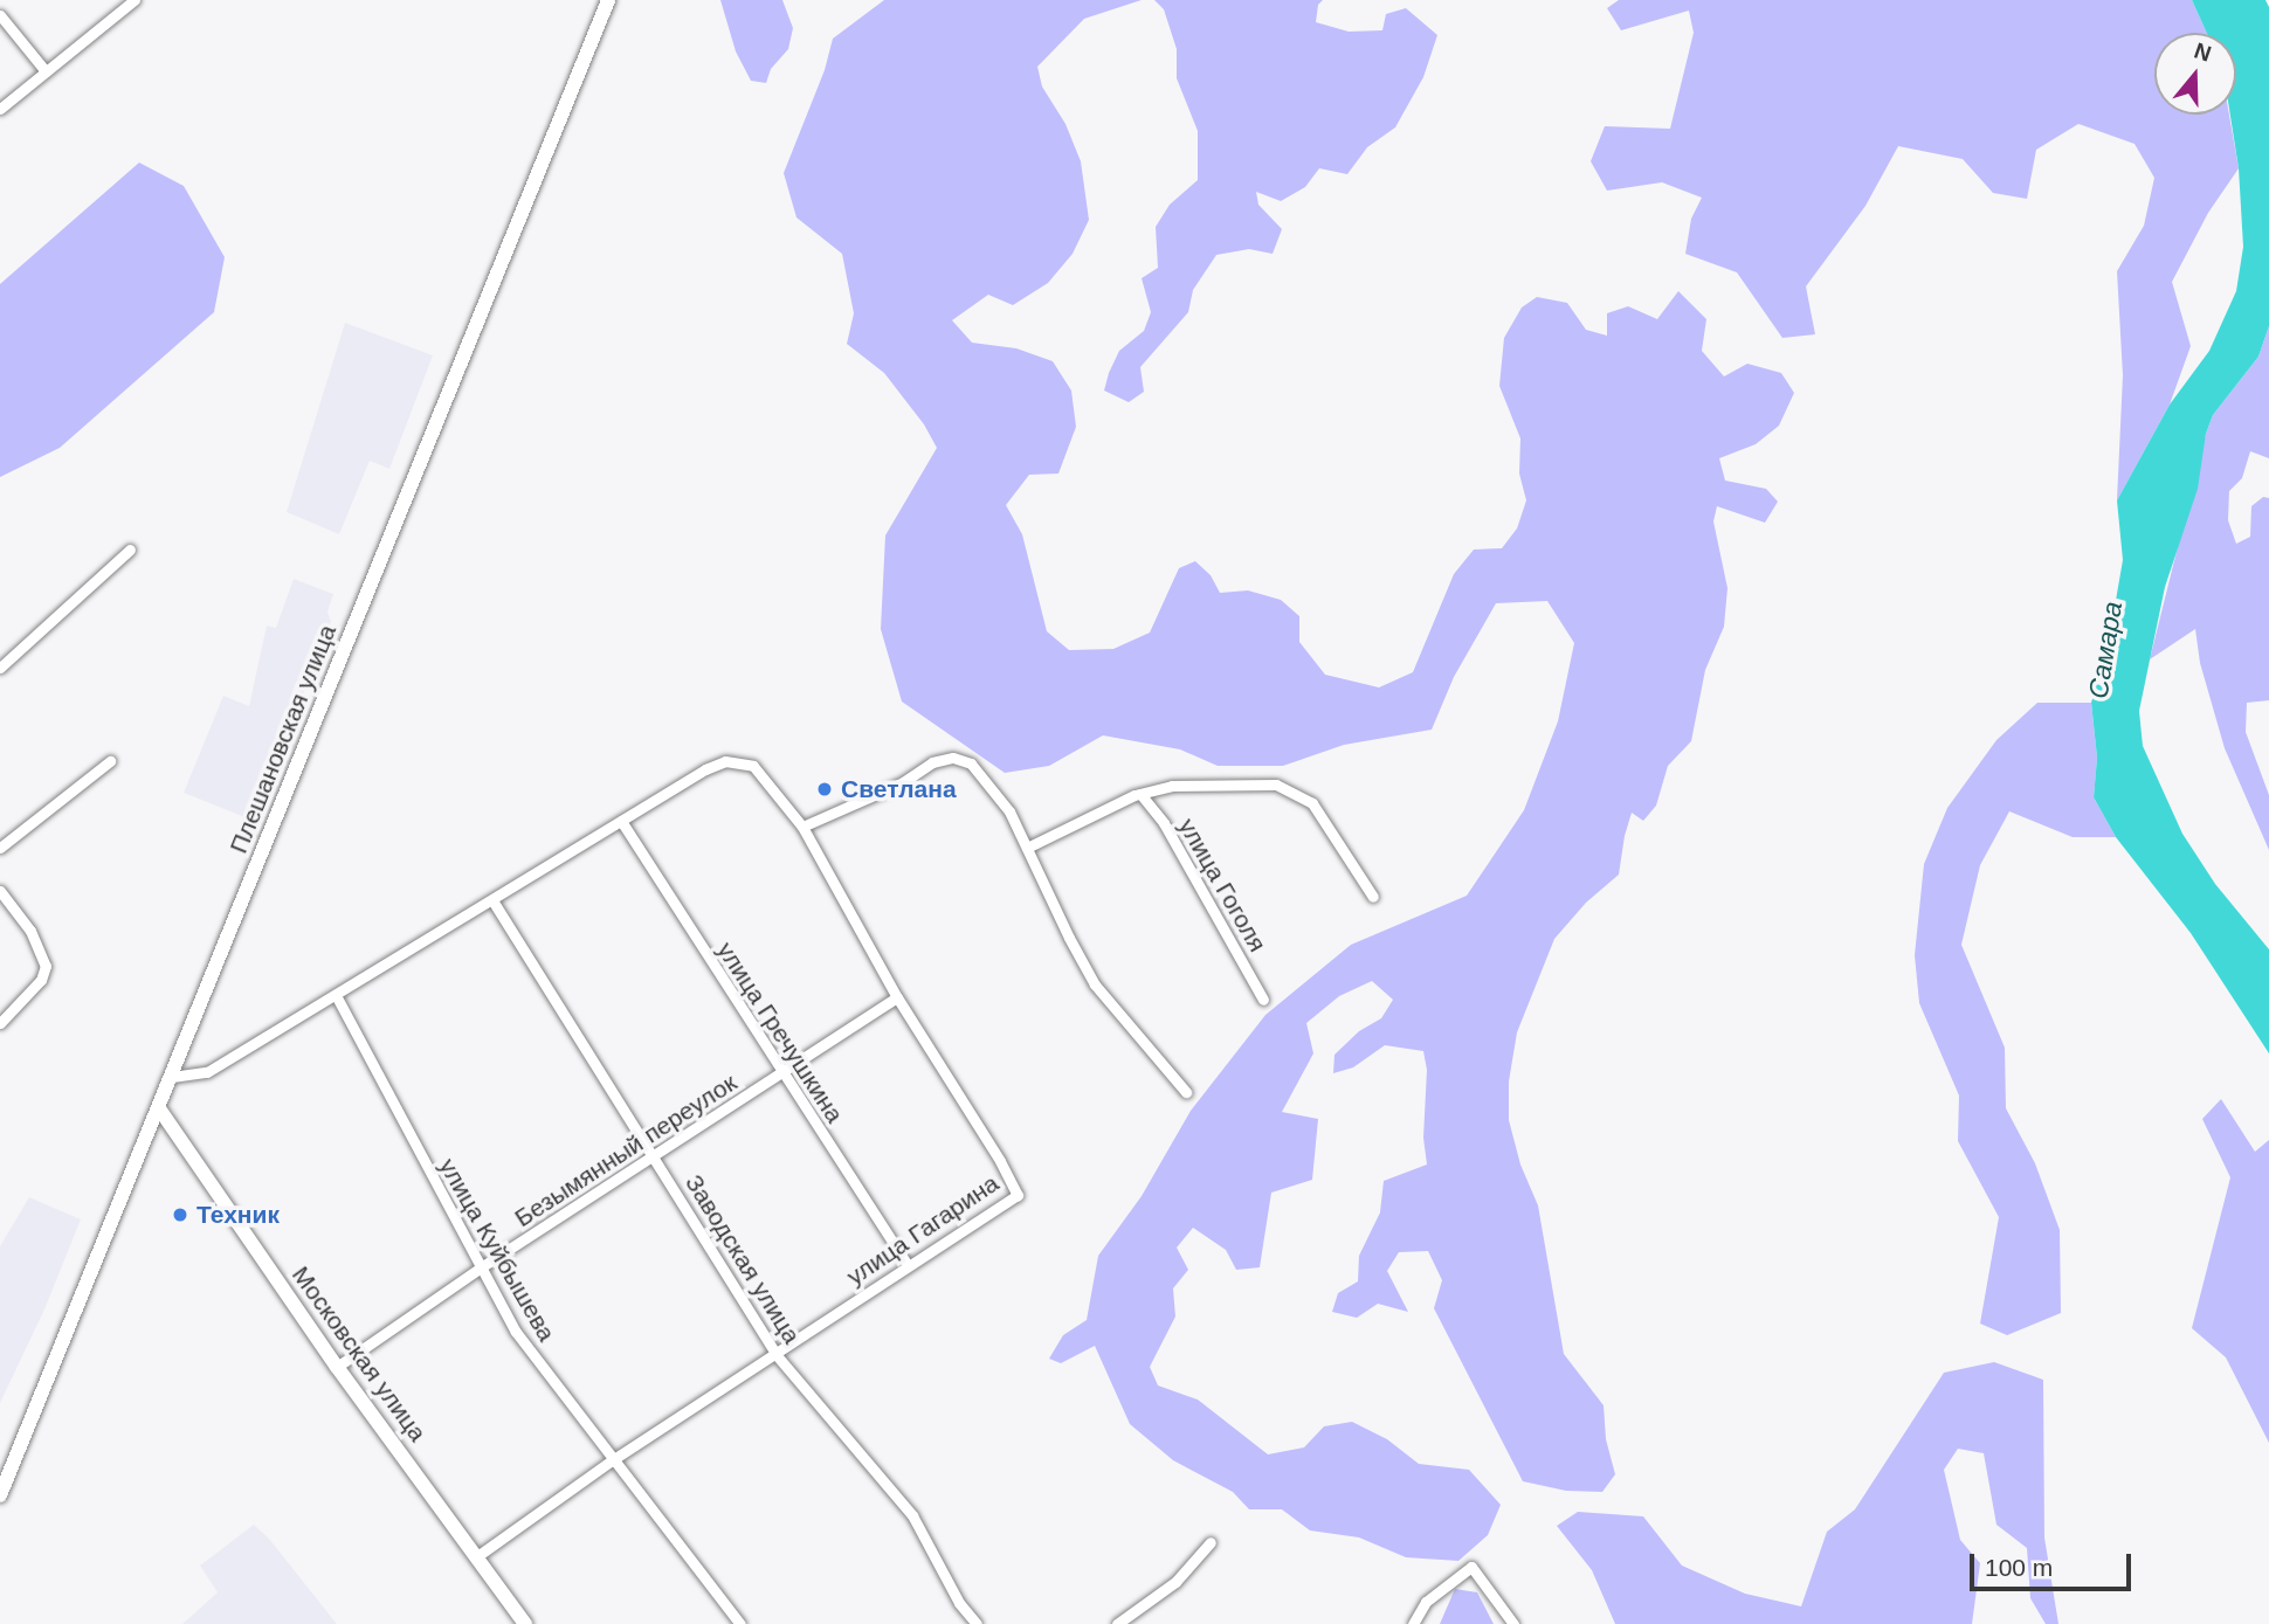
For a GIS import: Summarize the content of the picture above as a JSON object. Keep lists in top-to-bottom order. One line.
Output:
{"streets":{"main road":["Плешановская улица","Московская улица"],"street":["улица Гоголя","улица Гречушкина","Безымянный переулок","улица Гагарина","улица Куйбышева","Заводская улица"]},"crossings":[["Плешановская улица","Московская улица"],["улица Гречушкина","Безымянный переулок"],["улица Гречушкина","улица Гагарина"],["Безымянный переулок","улица Гагарина"],["Безымянный переулок","улица Куйбышева"],["Безымянный переулок","Заводская улица"],["Безымянный переулок","Московская улица"],["улица Гагарина","улица Куйбышева"],["улица Гагарина","Заводская улица"],["улица Гагарина","Московская улица"]],"water":["Самара"],"places":["Светлана","Техник"],"scale_bar":"100 m","north":"top"}
